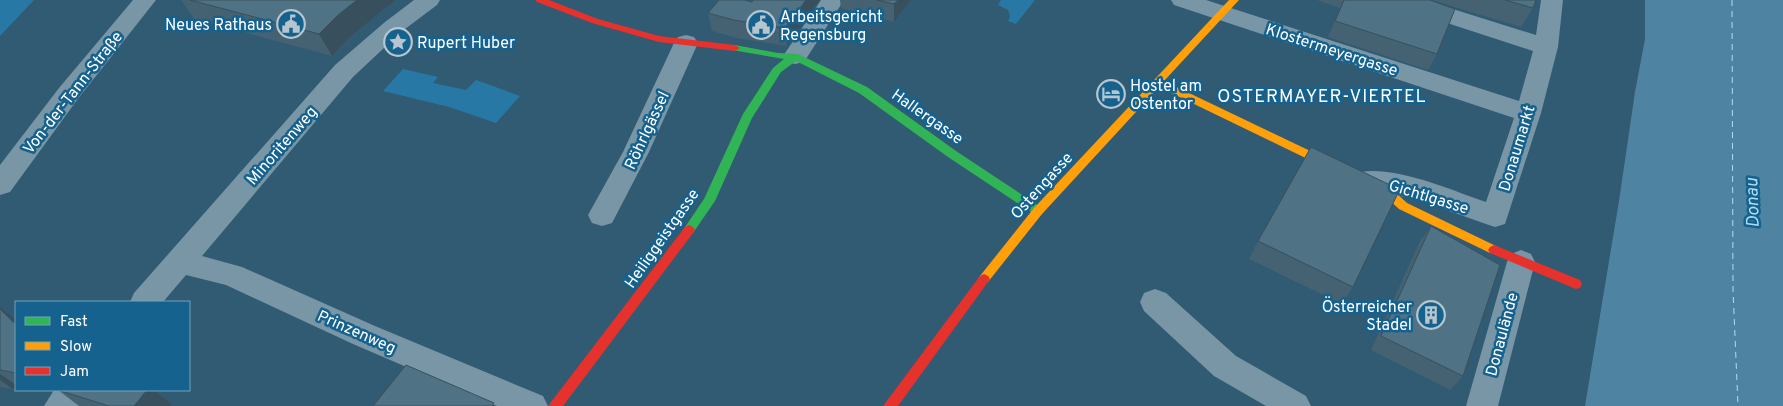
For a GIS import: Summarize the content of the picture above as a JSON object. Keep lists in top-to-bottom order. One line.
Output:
{"streets":{"street":["Klostermeyergasse","Von-der-Tann-Straße","Hallergasse","Röhrlgässel","Minoritenweg","Donaumarkt","Ostengasse","Gichtlgasse","Heiliggeistgasse","Prinzenweg","Donaulände"]},"crossings":[["Klostermeyergasse","Donaumarkt"],["Klostermeyergasse","Ostengasse"],["Hallergasse","Ostengasse"],["Hallergasse","Heiliggeistgasse"],["Minoritenweg","Prinzenweg"],["Donaumarkt","Gichtlgasse"],["Ostengasse","Gichtlgasse"],["Gichtlgasse","Donaulände"]],"districts":["OSTERMAYER-VIERTEL"],"water":["Donau"],"places":{"public building":["Neues Rathaus","Arbeitsgericht Regensburg"],"place":["Rupert Huber"],"hotel":["Hostel am Ostentor"],"building":["Österreicher Stadel"]},"legend":["Fast","Slow","Jam"]}
